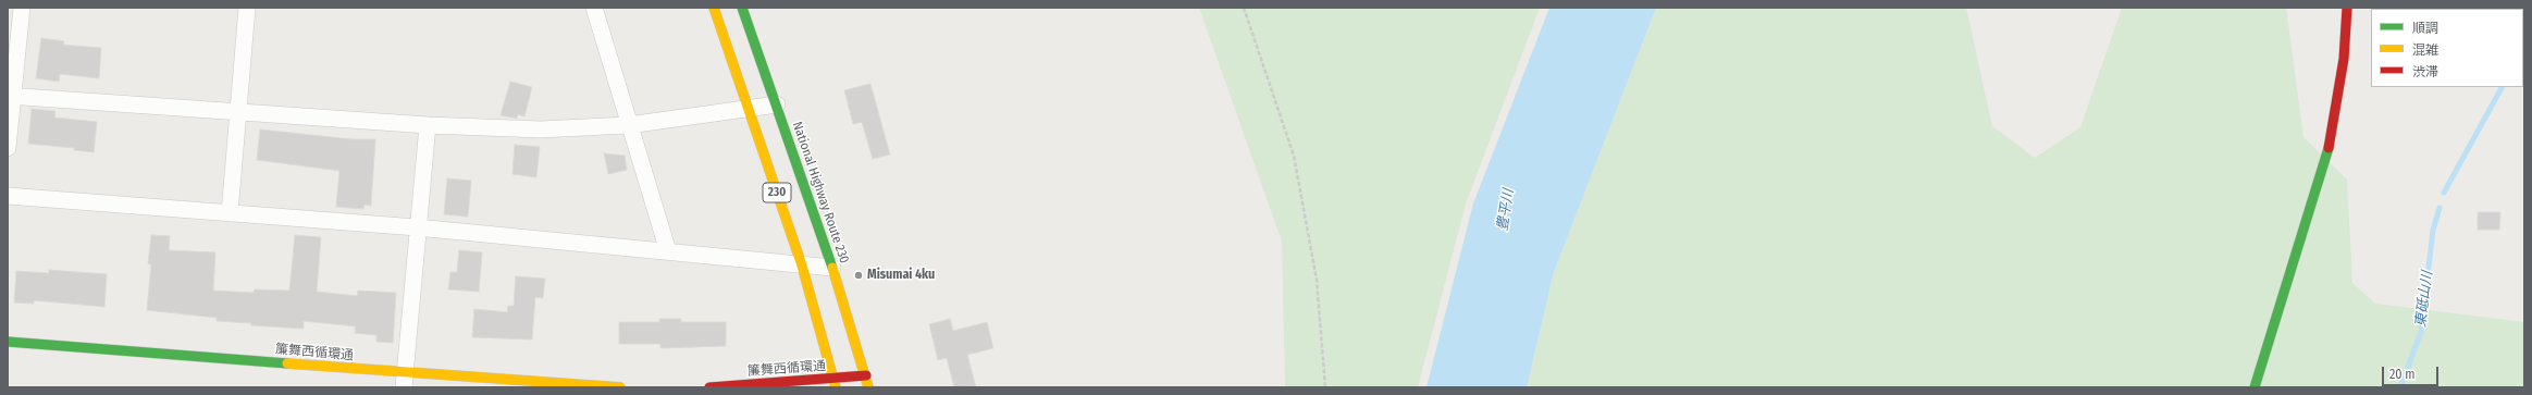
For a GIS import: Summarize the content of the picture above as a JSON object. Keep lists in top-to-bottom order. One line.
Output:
{"streets":{"main road":["230","National Highway Route 230","簾舞西循環通"]},"crossings":[["230","簾舞西循環通"],["National Highway Route 230","簾舞西循環通"]],"water":["豊平川","東砥山川"],"places":["Misumai 4ku"],"legend":["順調","混雑","渋滞"],"scale_bar":"20 m"}
